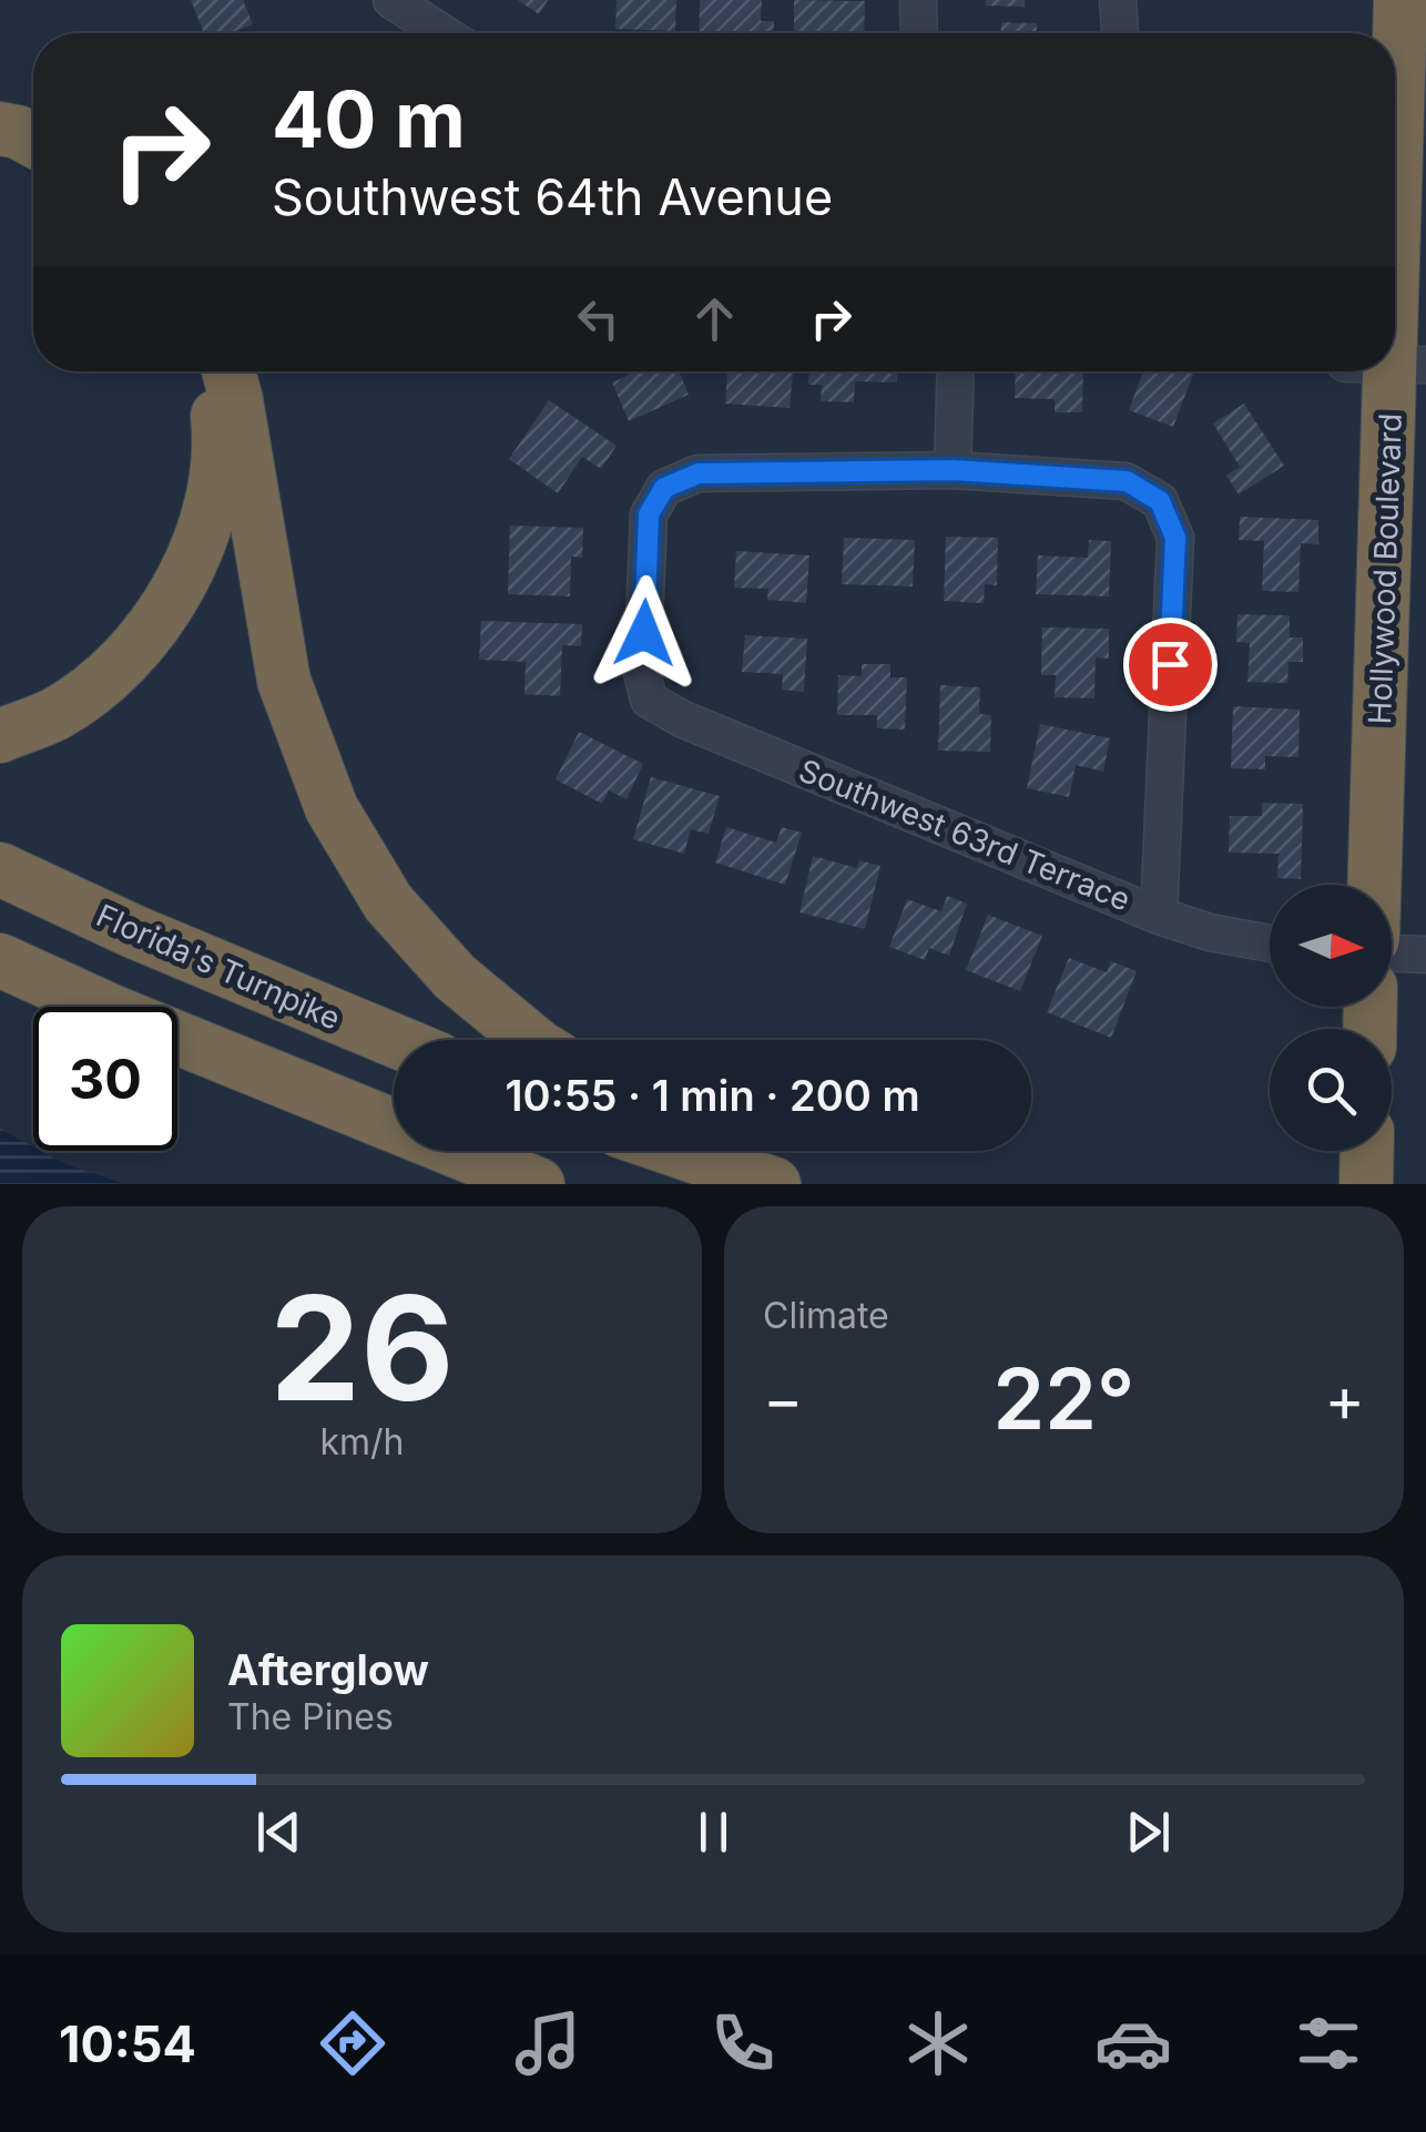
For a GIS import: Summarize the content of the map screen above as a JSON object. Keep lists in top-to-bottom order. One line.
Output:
{"streets":{"highway":["Hollywood Boulevard","Florida's Turnpike"],"street":["Southwest 63rd Terrace"]},"north":"right","page":{"turn":["40 m","Southwest 64th Avenue"],"limit":"30","trip":"10:55 · 1 min · 200 m","tile":[["26","km/h"],"Climate"],"heat":["−","22°","+"],"song":["Afterglow","The Pines"],"tabs":"10:54"}}
